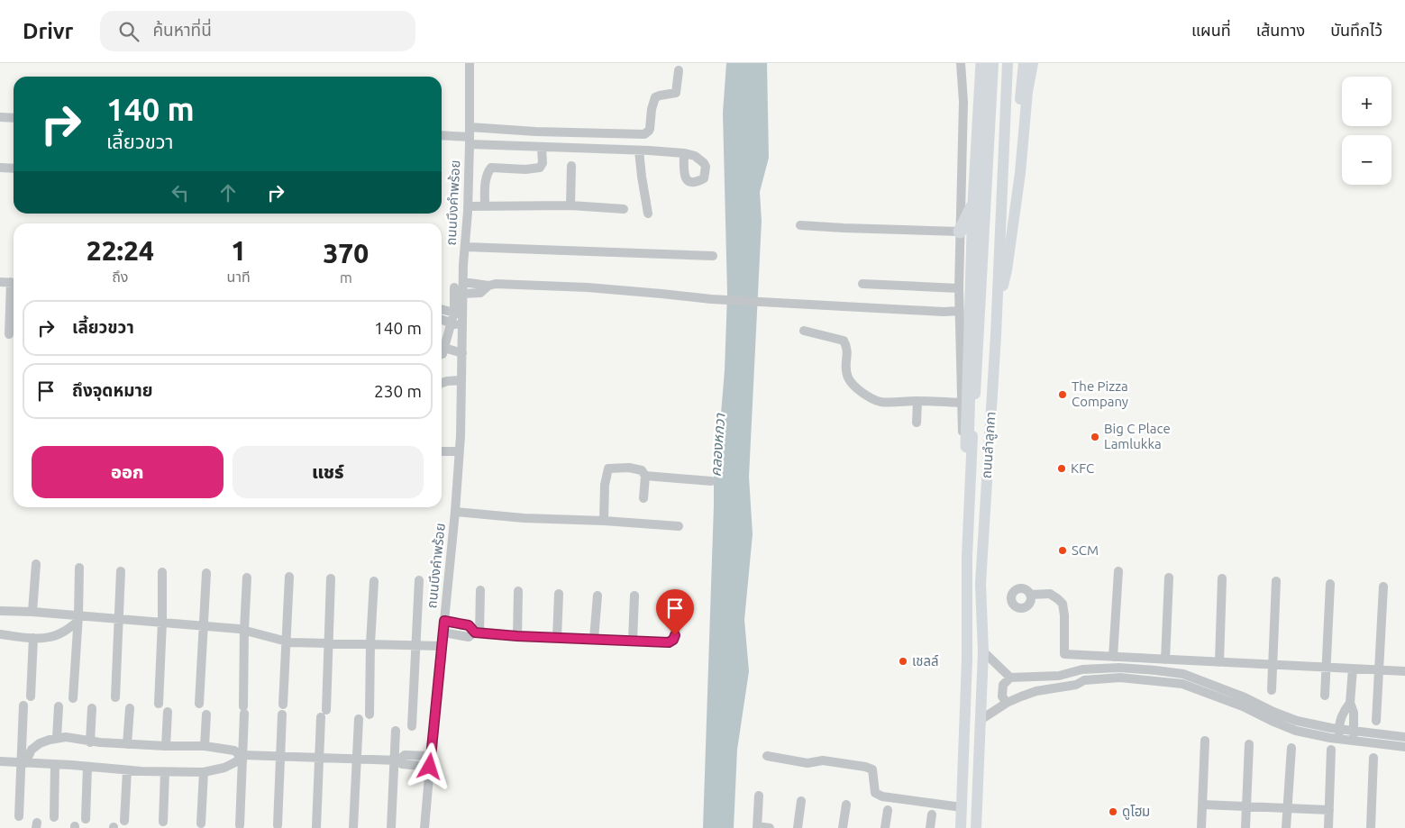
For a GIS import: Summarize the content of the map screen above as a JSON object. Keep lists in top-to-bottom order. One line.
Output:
{"streets":{"main road":["ถนนลำลูกกา"],"street":["ถนนบึงคำพร้อย"]},"water":["คลองหกวา"],"places":["The Pizza Company","Big C Place Lamlukka","KFC","SCM","เชลล์","ดูโฮม"],"page":{"header":"Drivr","search":"ค้นหาที่นี่","nav":["แผนที่","เส้นทาง","บันทึกไว้"],"map_buttons":["+","−"],"turn":["140 m","เลี้ยวขวา"],"eta":["22:24","ถึง","1","นาที","370","m"],"list":[{"name":"เลี้ยวขวา","value":"140 m"},{"name":"ถึงจุดหมาย","value":"230 m"}],"buttons":["ออก","แชร์"]}}
